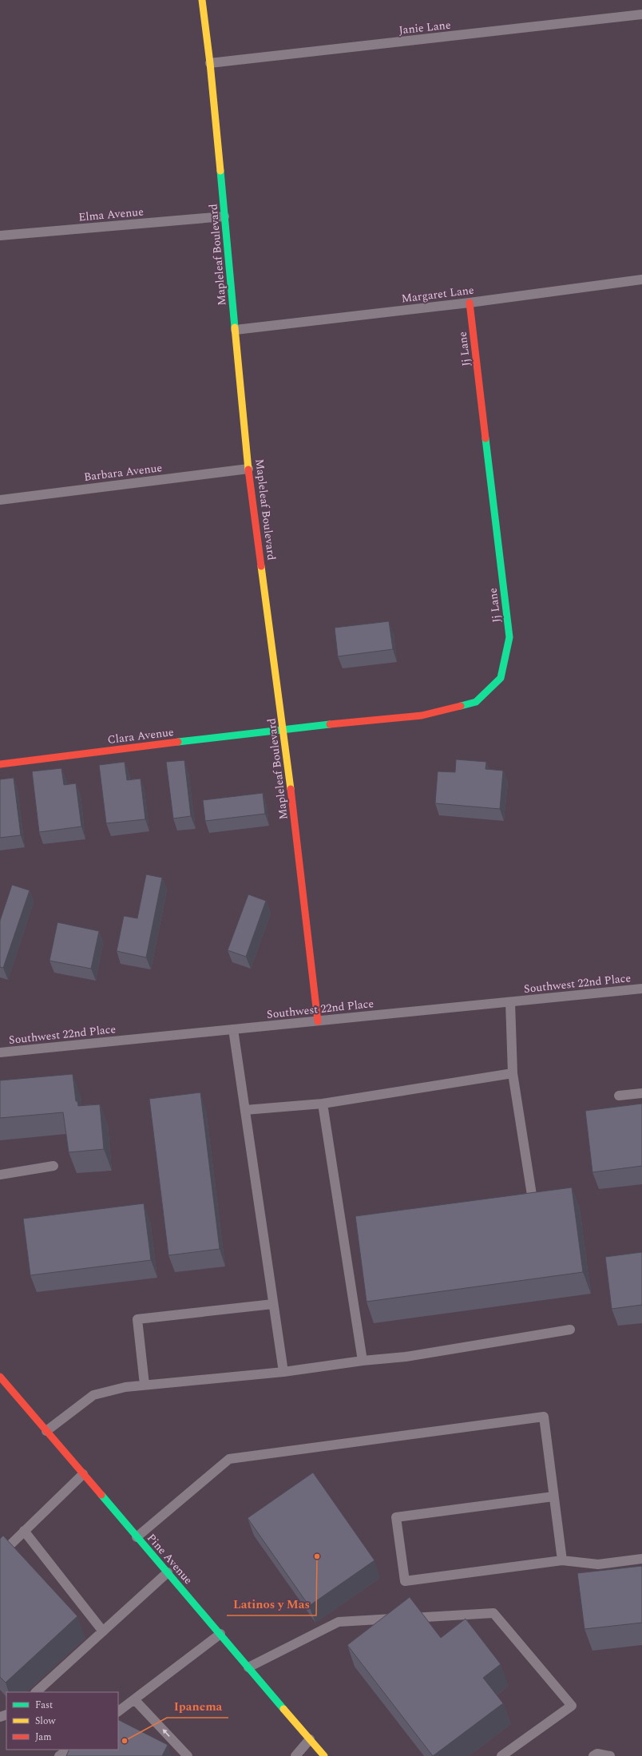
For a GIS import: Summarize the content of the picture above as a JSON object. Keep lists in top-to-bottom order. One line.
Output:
{"streets":{"main road":["Mapleleaf Boulevard","Jj Lane","Clara Avenue","Pine Avenue"],"street":["Janie Lane","Elma Avenue","Margaret Lane","Barbara Avenue","Southwest 22nd Place"]},"crossings":[["Janie Lane","Mapleleaf Boulevard"],["Elma Avenue","Mapleleaf Boulevard"],["Mapleleaf Boulevard","Margaret Lane"],["Mapleleaf Boulevard","Jj Lane"],["Mapleleaf Boulevard","Barbara Avenue"],["Mapleleaf Boulevard","Clara Avenue"],["Mapleleaf Boulevard","Southwest 22nd Place"],["Margaret Lane","Jj Lane"],["Jj Lane","Clara Avenue"]],"places":["Latinos y Mas","Ipanema"],"legend":["Fast","Slow","Jam"]}
